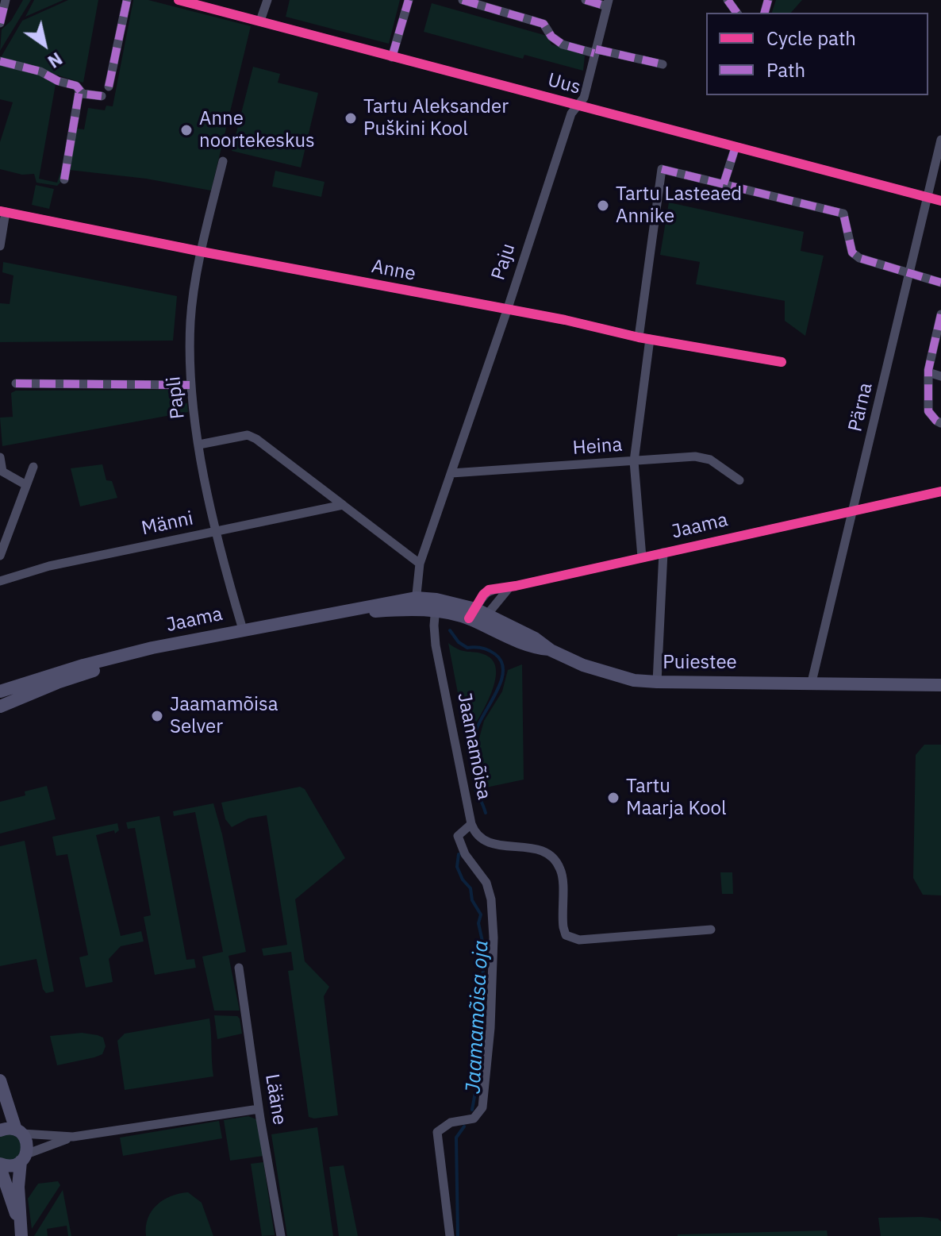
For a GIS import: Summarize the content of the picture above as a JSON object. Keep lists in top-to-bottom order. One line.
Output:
{"streets":{"main road":["Jaama","Puiestee"],"street":["Uus","Paju","Anne","Papli","Pärna","Heina","Männi","Jaamamõisa","Lääne"]},"crossings":[["Uus","Paju"],["Uus","Pärna"],["Paju","Anne"],["Paju","Heina"],["Paju","Jaama"],["Anne","Papli"],["Papli","Männi"],["Papli","Jaama"],["Pärna","Jaama"],["Pärna","Puiestee"],["Jaama","Puiestee"],["Jaama","Jaamamõisa"]],"water":["Jaamamõisa oja"],"places":["Tartu Aleksander Puškini Kool","Anne noortekeskus","Tartu Lasteaed Annike","Jaamamõisa Selver","Tartu Maarja Kool"],"legend":["Cycle path","Path"],"north":"bottom right"}
